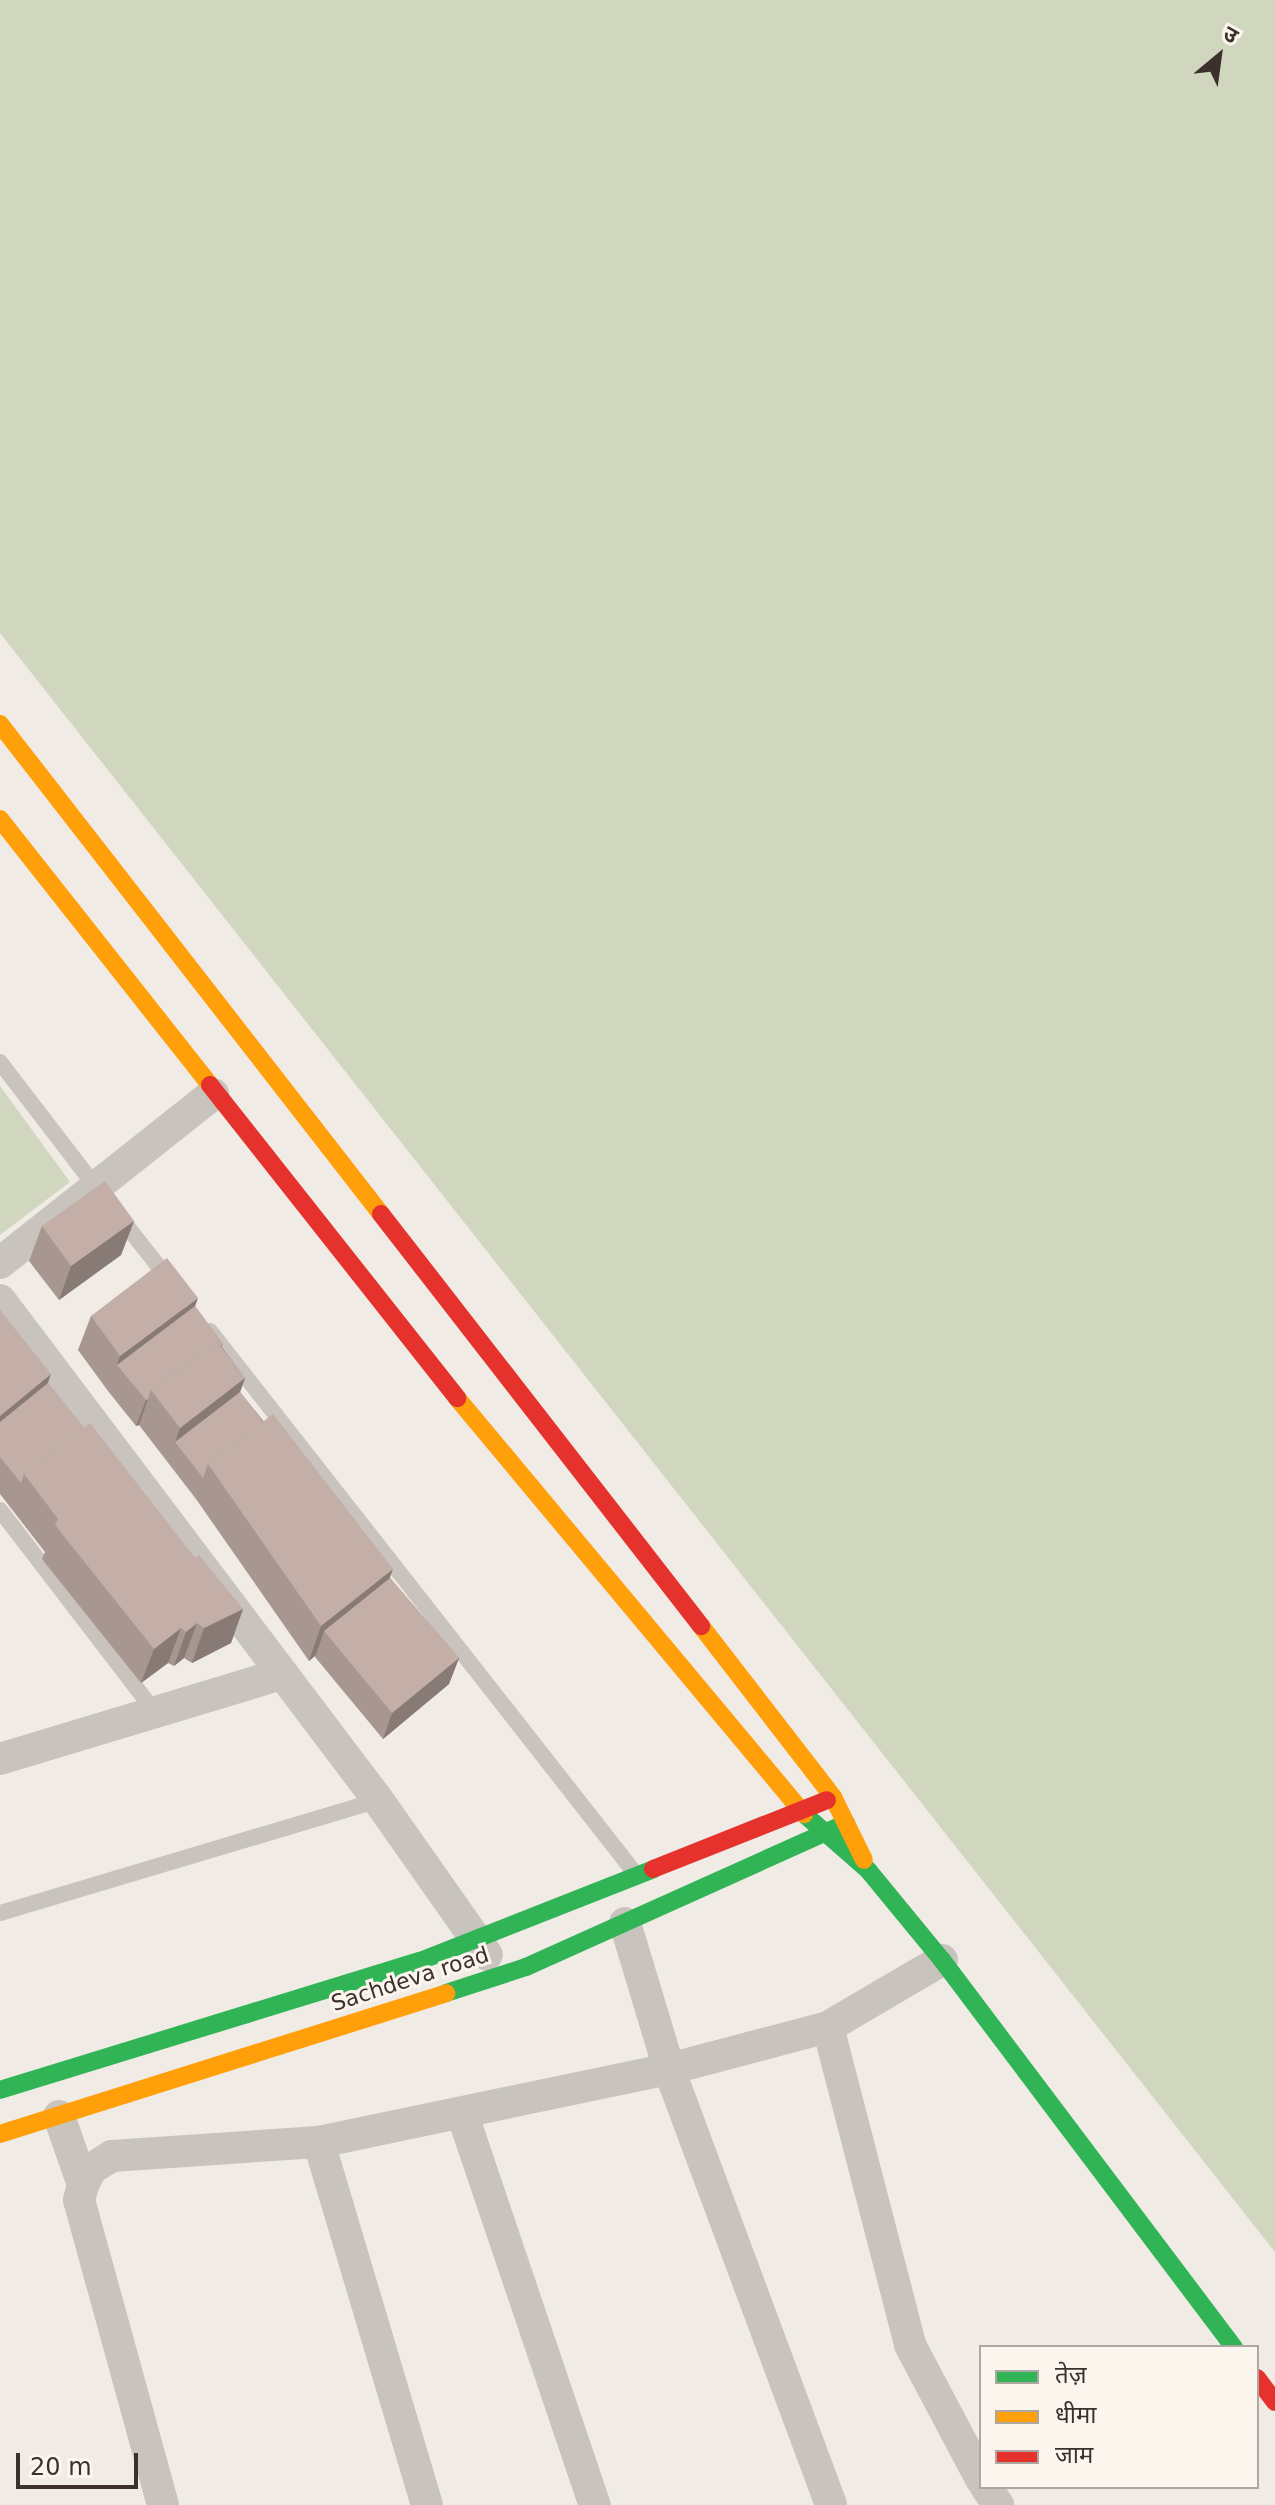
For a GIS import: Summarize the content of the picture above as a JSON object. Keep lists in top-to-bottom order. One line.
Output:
{"streets":{"street":["Sachdeva road"]},"legend":["तेज़","धीमा","जाम"],"scale_bar":"20 m","north":"top right"}
